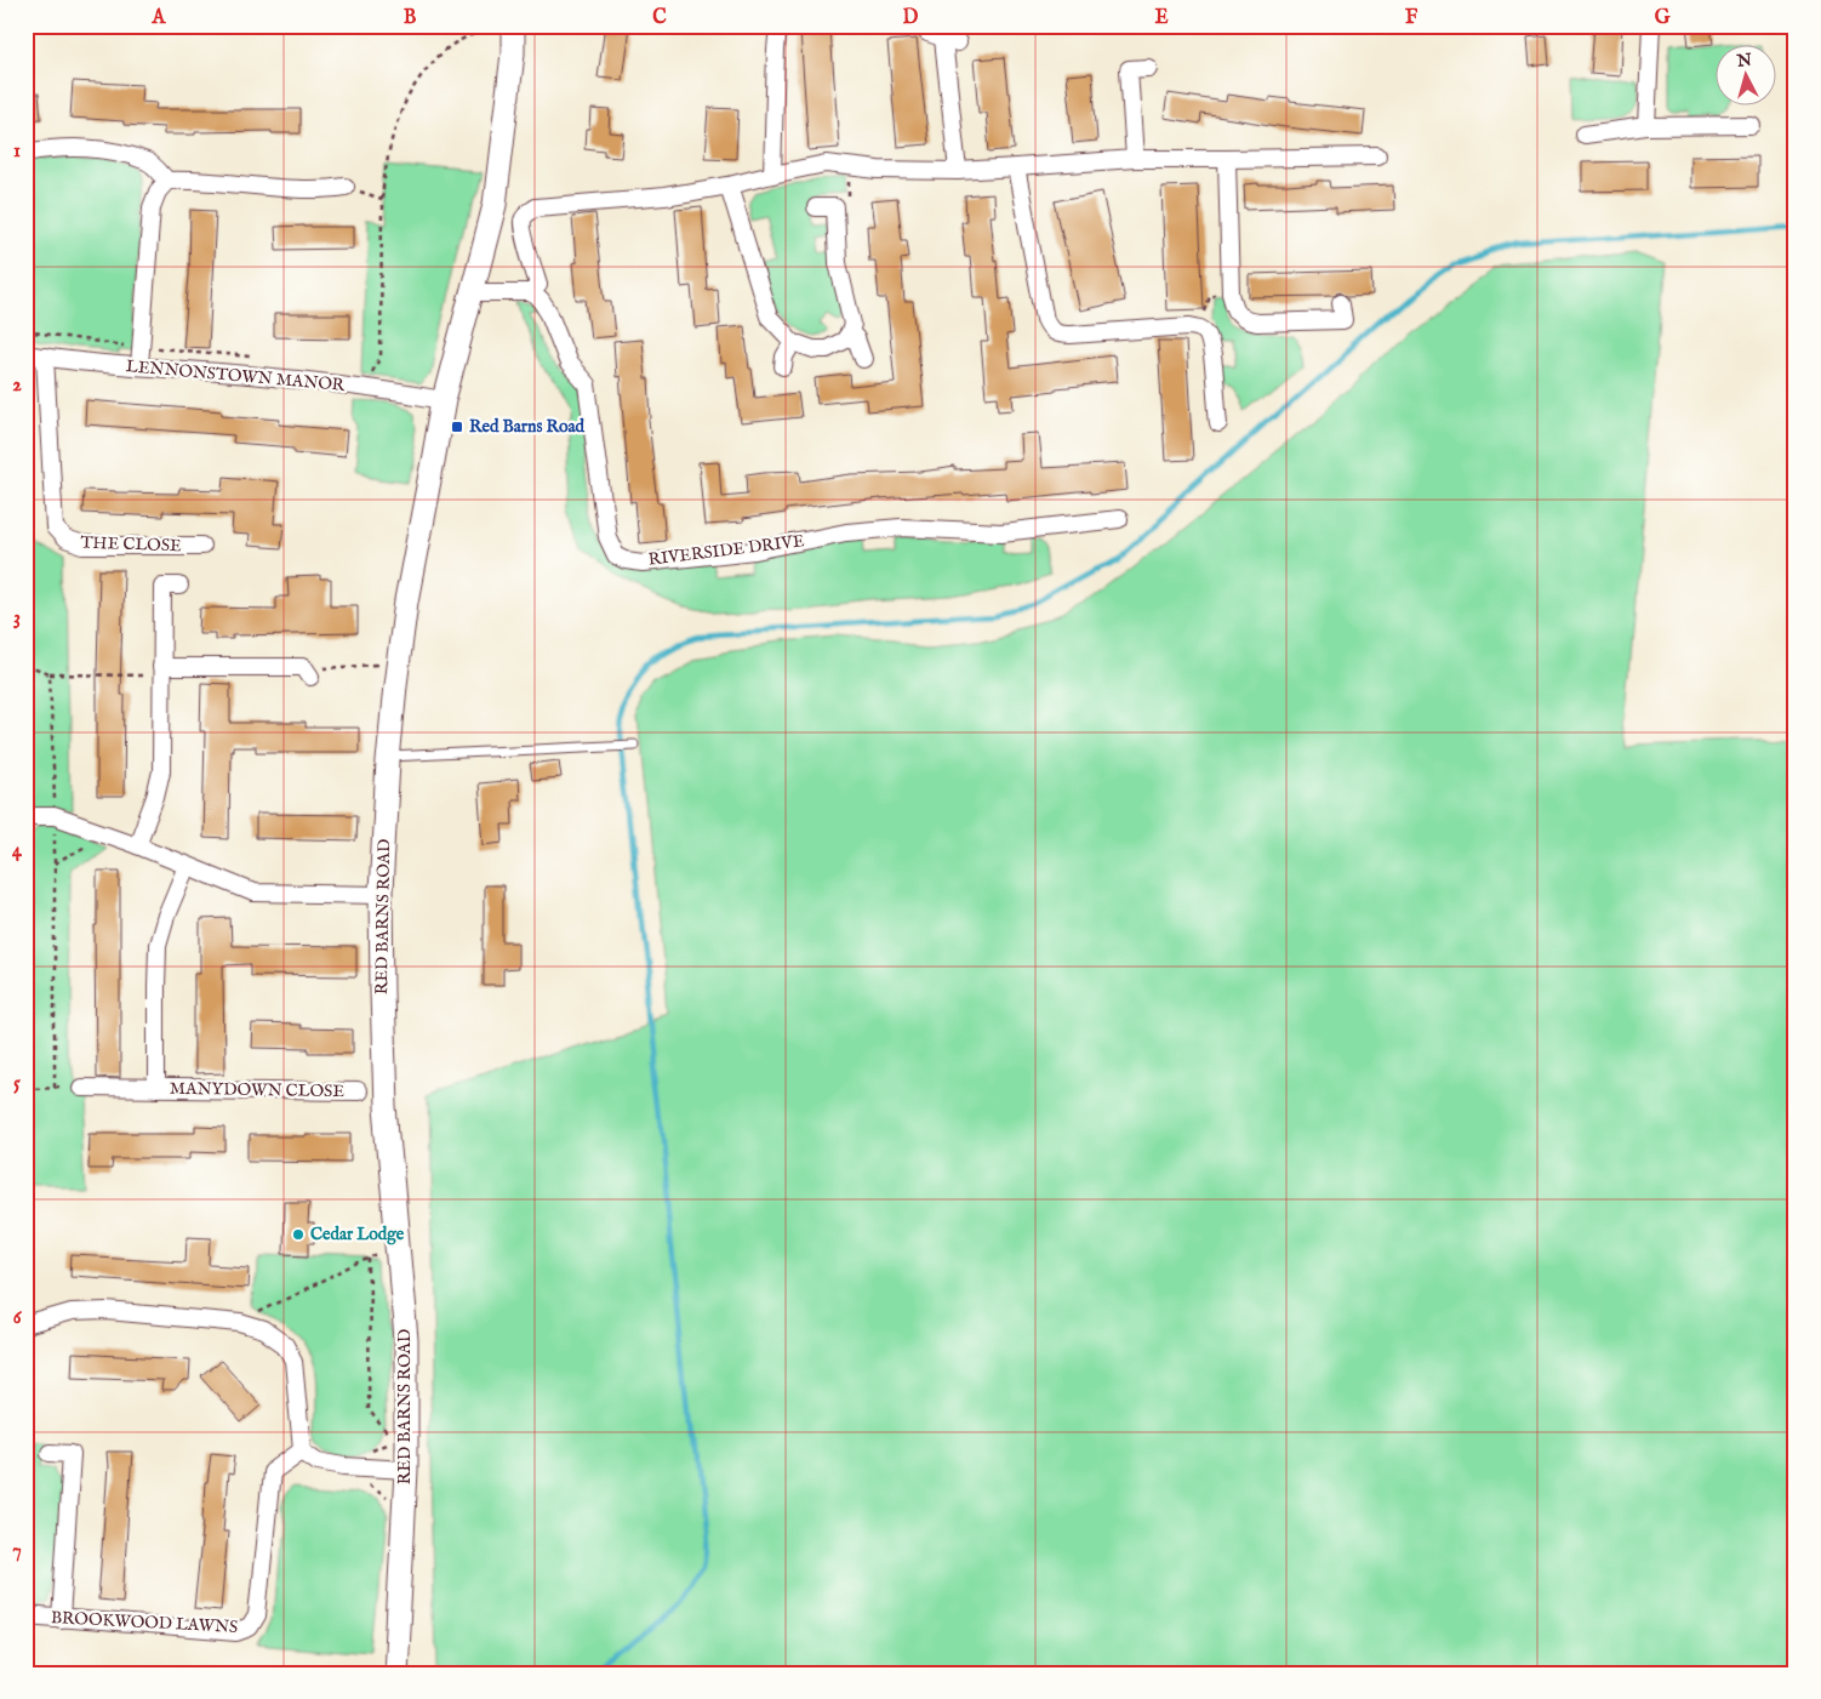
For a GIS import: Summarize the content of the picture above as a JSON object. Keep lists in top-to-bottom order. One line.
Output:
{"streets":{"street":["LENNONSTOWN MANOR","THE CLOSE","RIVERSIDE DRIVE","RED BARNS ROAD","MANYDOWN CLOSE","BROOKWOOD LAWNS"]},"crossings":[["LENNONSTOWN MANOR","THE CLOSE"],["LENNONSTOWN MANOR","RED BARNS ROAD"]],"places":{"transit":["Red Barns Road"],"other":["Cedar Lodge"]},"north":"top","grid":{"columns":["A","B","C","D","E","F","G"],"rows":["1","2","3","4","5","6","7"]}}
